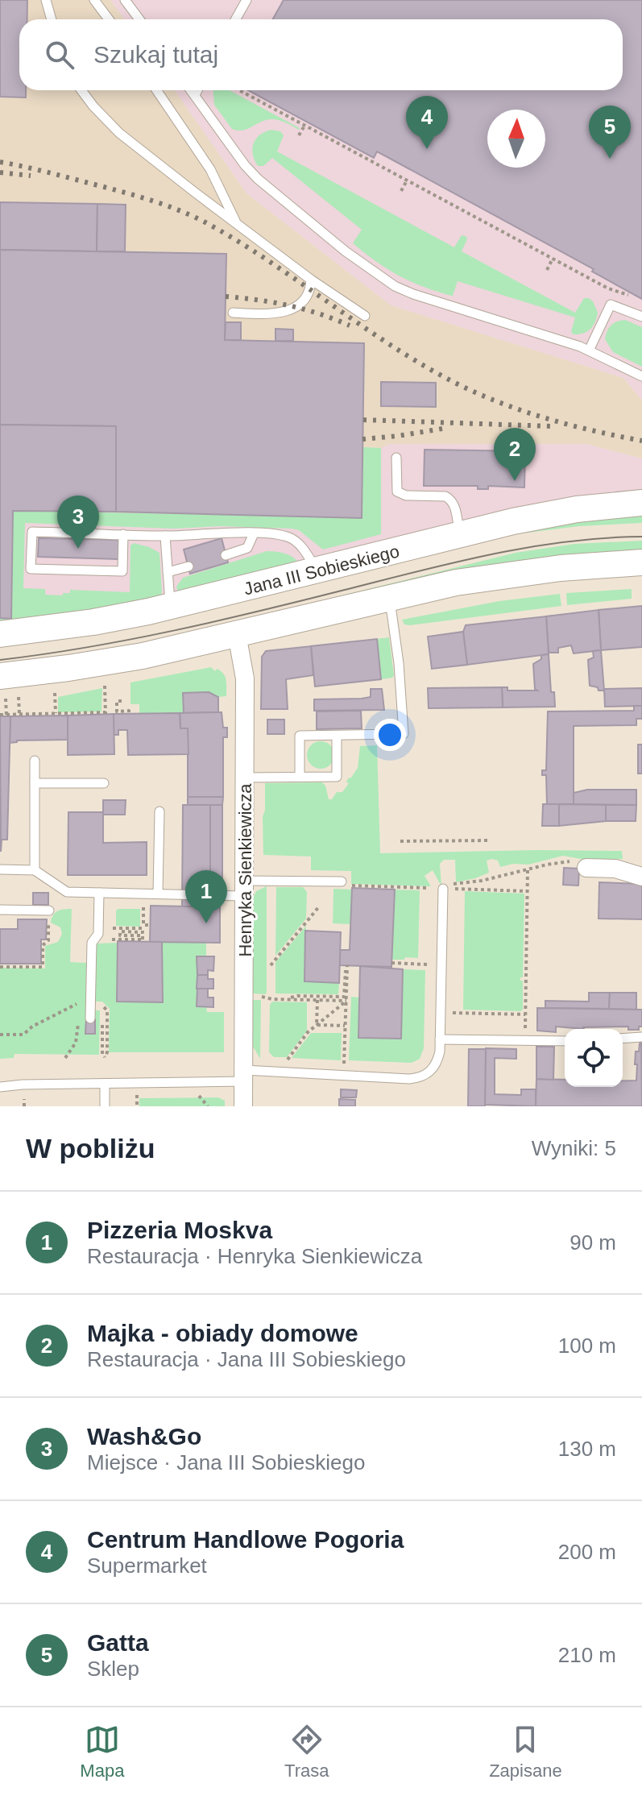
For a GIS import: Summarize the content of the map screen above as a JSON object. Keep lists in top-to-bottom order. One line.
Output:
{"streets":{"main road":["Jana III Sobieskiego"],"street":["Henryka Sienkiewicza"]},"north":"top","page":{"search":"Szukaj tutaj","pins":["4","5","2","3","1"],"heading":["W pobliżu","Wyniki: 5"],"list":[{"mark":"1","name":"Pizzeria Moskva","note":"Restauracja · Henryka Sienkiewicza","value":"90 m"},{"mark":"2","name":"Majka - obiady domowe","note":"Restauracja · Jana III Sobieskiego","value":"100 m"},{"mark":"3","name":"Wash&Go","note":"Miejsce · Jana III Sobieskiego","value":"130 m"},{"mark":"4","name":"Centrum Handlowe Pogoria","note":"Supermarket","value":"200 m"},{"mark":"5","name":"Gatta","note":"Sklep","value":"210 m"}],"nav":["Mapa","Trasa","Zapisane"]}}
